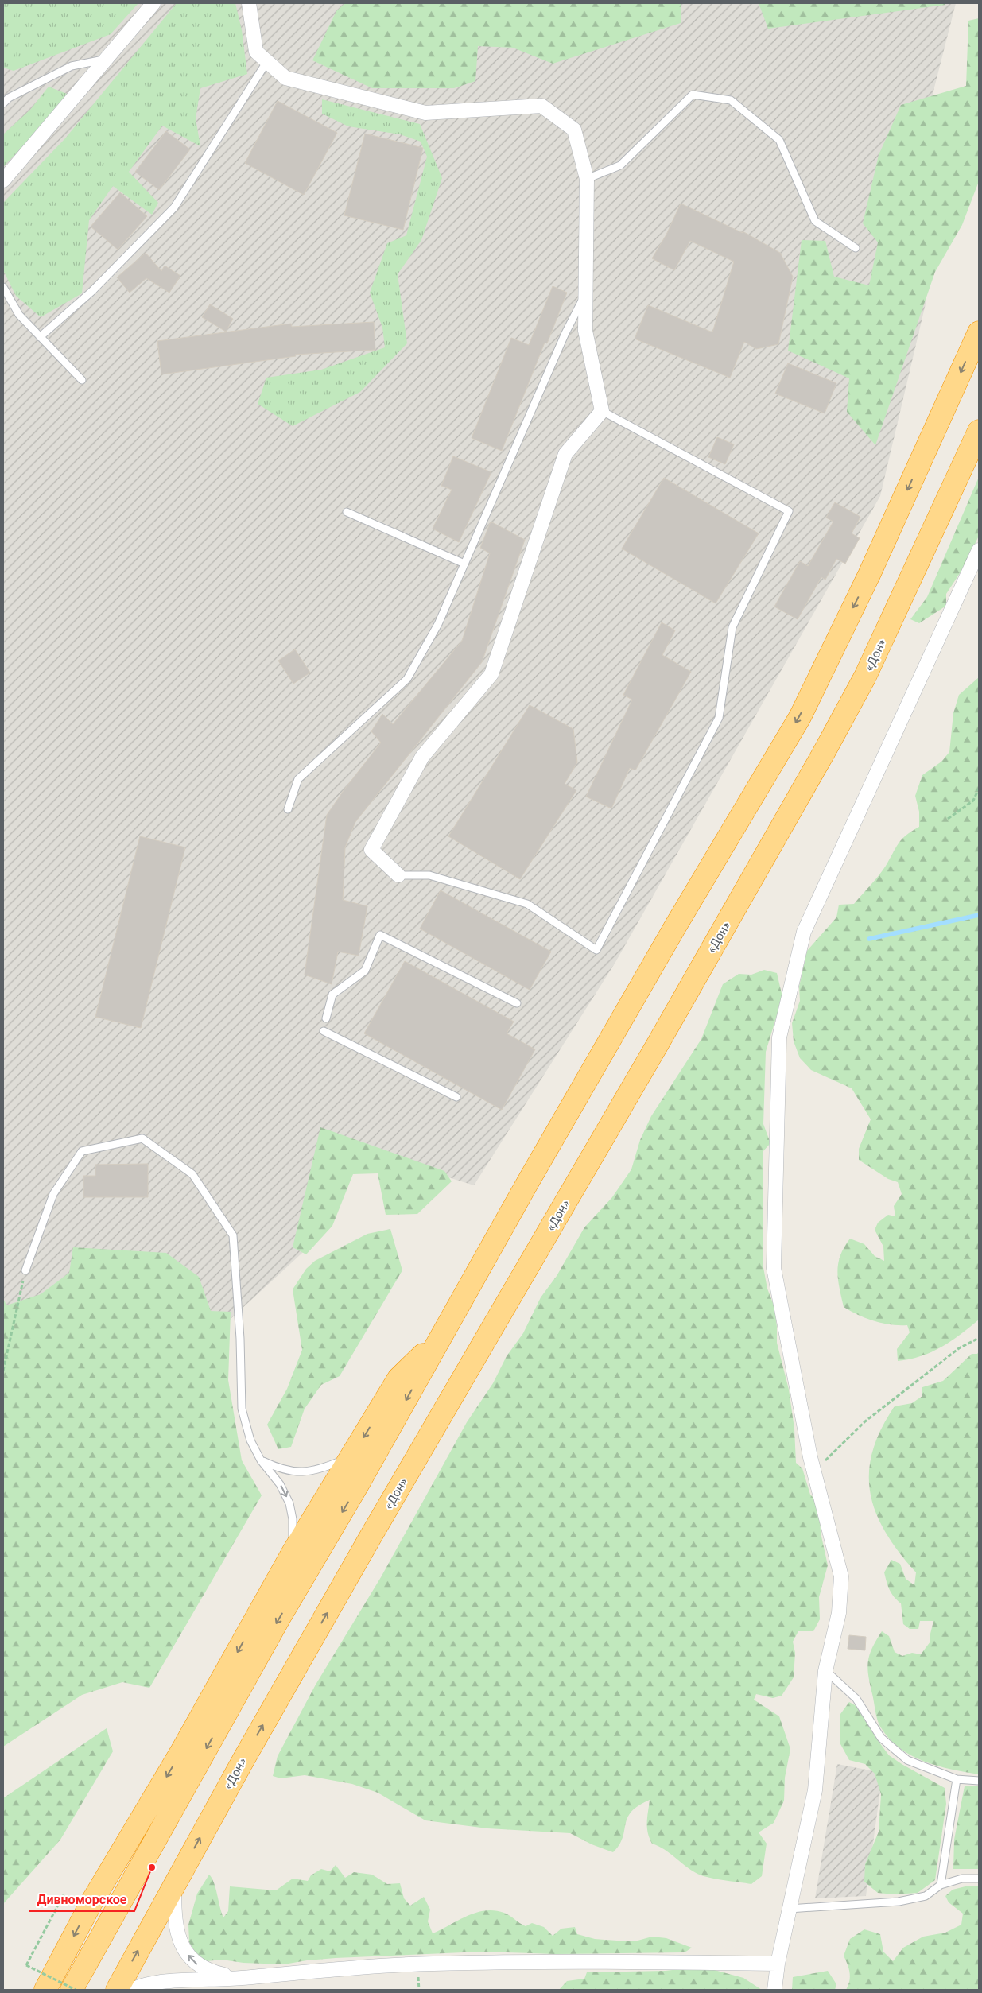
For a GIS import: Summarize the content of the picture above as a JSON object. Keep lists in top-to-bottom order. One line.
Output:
{"streets":{"highway":["«Дон»"]},"places":["Дивноморское"]}
